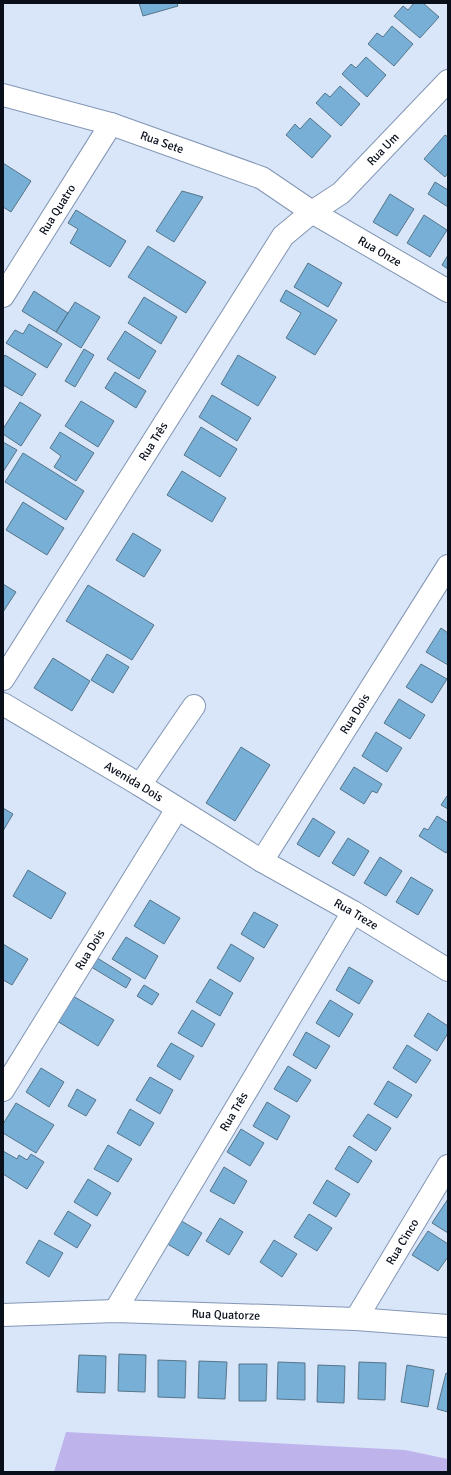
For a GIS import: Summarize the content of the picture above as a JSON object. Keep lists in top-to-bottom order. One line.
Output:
{"streets":{"street":["Rua Sete","Rua Um","Rua Quatro","Rua Onze","Rua Três","Rua Dois","Avenida Dois","Rua Treze","Rua Cinco","Rua Quatorze"]},"crossings":[["Rua Sete","Rua Um"],["Rua Sete","Rua Quatro"],["Rua Sete","Rua Onze"],["Rua Sete","Rua Três"],["Rua Um","Rua Onze"],["Rua Um","Rua Três"],["Rua Onze","Rua Três"],["Rua Três","Rua Treze"],["Rua Três","Rua Quatorze"],["Rua Dois","Avenida Dois"],["Rua Dois","Rua Treze"],["Avenida Dois","Rua Treze"],["Rua Cinco","Rua Quatorze"]]}
